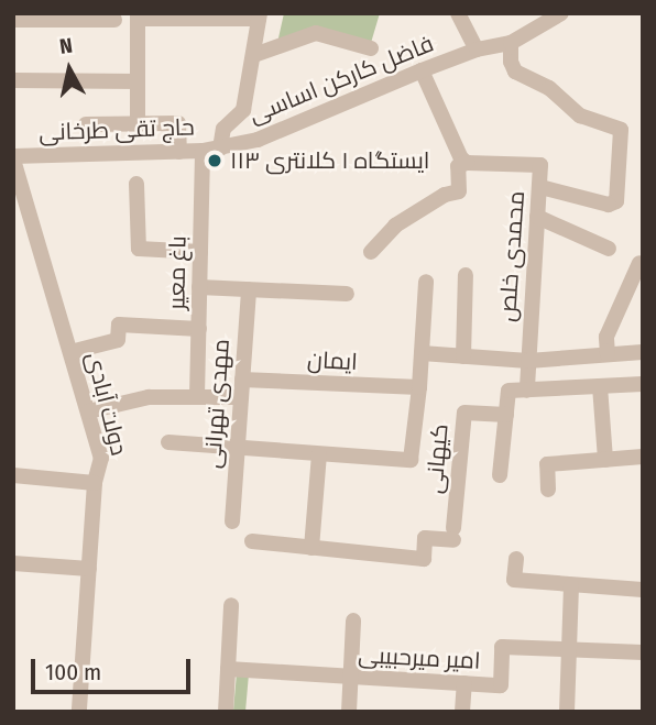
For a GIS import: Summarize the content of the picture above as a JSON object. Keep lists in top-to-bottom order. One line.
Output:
{"streets":{"street":["فاضل کارکن اساسی","حاج تقی طرخانی","محمدی خلص","باغ معیر","ایمان","دولت آبادی","مهدی تهرانی","کیهانی","امیر میرحبیبی"]},"crossings":[["فاضل کارکن اساسی","حاج تقی طرخانی"],["حاج تقی طرخانی","باغ معیر"],["حاج تقی طرخانی","دولت آبادی"],["ایمان","مهدی تهرانی"]],"places":["ایستگاه ۱ کلانتری ۱۱۳"],"scale_bar":"100 m","north":"top"}
